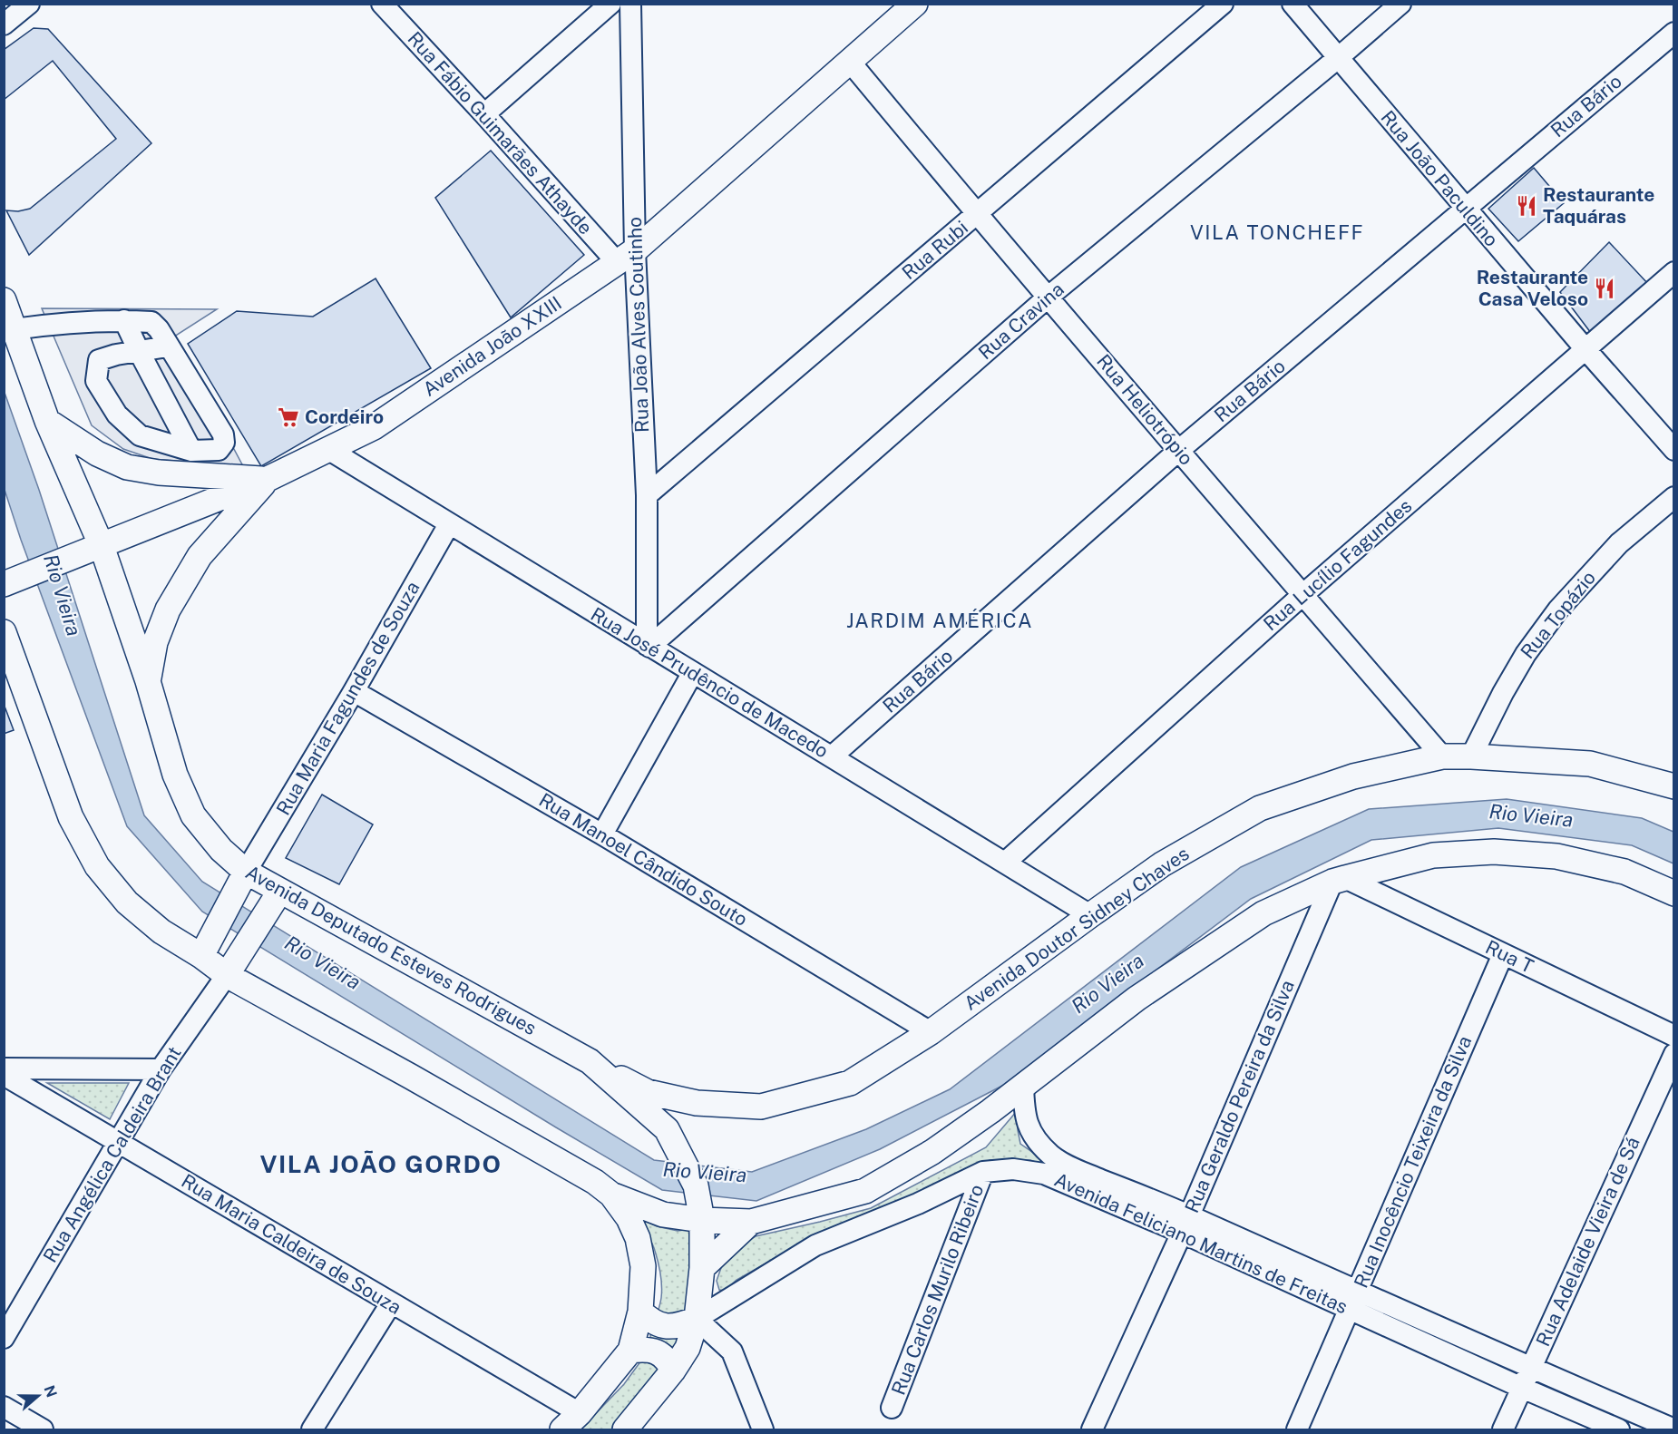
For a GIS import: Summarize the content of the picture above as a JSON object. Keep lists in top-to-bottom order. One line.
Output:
{"streets":{"main road":["Avenida João XXIII","Avenida Doutor Sidney Chaves","Avenida Deputado Esteves Rodrigues"],"street":["Rua Bário","Rua Fábio Guimarães Athayde","Rua João Paculdino","Rua Rubi","Rua Cravina","Rua João Alves Coutinho","Rua Heliotrópio","Rua Lucílio Fagundes","Rua Topázio","Rua José Prudêncio de Macedo","Rua Maria Fagundes de Souza","Rua Manoel Cândido Souto","Rua T","Rua Geraldo Pereira da Silva","Rua Angélica Caldeira Brant","Rua Inocêncio Teixeira da Silva","Rua Adelaide Vieira de Sá","Avenida Feliciano Martins de Freitas","Rua Maria Caldeira de Souza","Rua Carlos Murilo Ribeiro"]},"crossings":[["Rua Bário","Rua João Paculdino"],["Rua Bário","Rua Heliotrópio"],["Rua Bário","Rua José Prudêncio de Macedo"],["Rua Fábio Guimarães Athayde","Rua João Alves Coutinho"],["Rua Fábio Guimarães Athayde","Avenida João XXIII"],["Rua João Paculdino","Rua Cravina"],["Rua João Paculdino","Rua Lucílio Fagundes"],["Rua Rubi","Rua João Alves Coutinho"],["Rua Rubi","Rua Heliotrópio"],["Rua Cravina","Rua João Alves Coutinho"],["Rua Cravina","Rua Heliotrópio"],["Rua Cravina","Rua José Prudêncio de Macedo"],["Rua João Alves Coutinho","Avenida João XXIII"],["Rua João Alves Coutinho","Rua José Prudêncio de Macedo"],["Avenida João XXIII","Rua Heliotrópio"],["Avenida João XXIII","Rua José Prudêncio de Macedo"],["Avenida João XXIII","Avenida Deputado Esteves Rodrigues"],["Rua Heliotrópio","Rua Lucílio Fagundes"],["Rua Heliotrópio","Avenida Doutor Sidney Chaves"],["Rua Lucílio Fagundes","Rua José Prudêncio de Macedo"],["Rua Topázio","Avenida Doutor Sidney Chaves"],["Rua José Prudêncio de Macedo","Rua Maria Fagundes de Souza"],["Rua José Prudêncio de Macedo","Avenida Doutor Sidney Chaves"],["Rua Maria Fagundes de Souza","Rua Manoel Cândido Souto"],["Rua Maria Fagundes de Souza","Avenida Deputado Esteves Rodrigues"],["Rua Manoel Cândido Souto","Avenida Doutor Sidney Chaves"],["Avenida Doutor Sidney Chaves","Avenida Deputado Esteves Rodrigues"],["Avenida Deputado Esteves Rodrigues","Avenida Feliciano Martins de Freitas"],["Rua T","Rua Geraldo Pereira da Silva"],["Rua T","Rua Inocêncio Teixeira da Silva"],["Rua Geraldo Pereira da Silva","Avenida Feliciano Martins de Freitas"],["Rua Angélica Caldeira Brant","Rua Maria Caldeira de Souza"],["Rua Inocêncio Teixeira da Silva","Avenida Feliciano Martins de Freitas"],["Rua Adelaide Vieira de Sá","Avenida Feliciano Martins de Freitas"],["Avenida Feliciano Martins de Freitas","Rua Carlos Murilo Ribeiro"]],"districts":["VILA TONCHEFF","JARDIM AMÉRICA","VILA JOÃO GORDO"],"water":["Rio Vieira"],"places":{"restaurant":["Restaurante Taquáras","Restaurante Casa Veloso"],"supermarket":["Cordeiro"]},"north":"right"}
